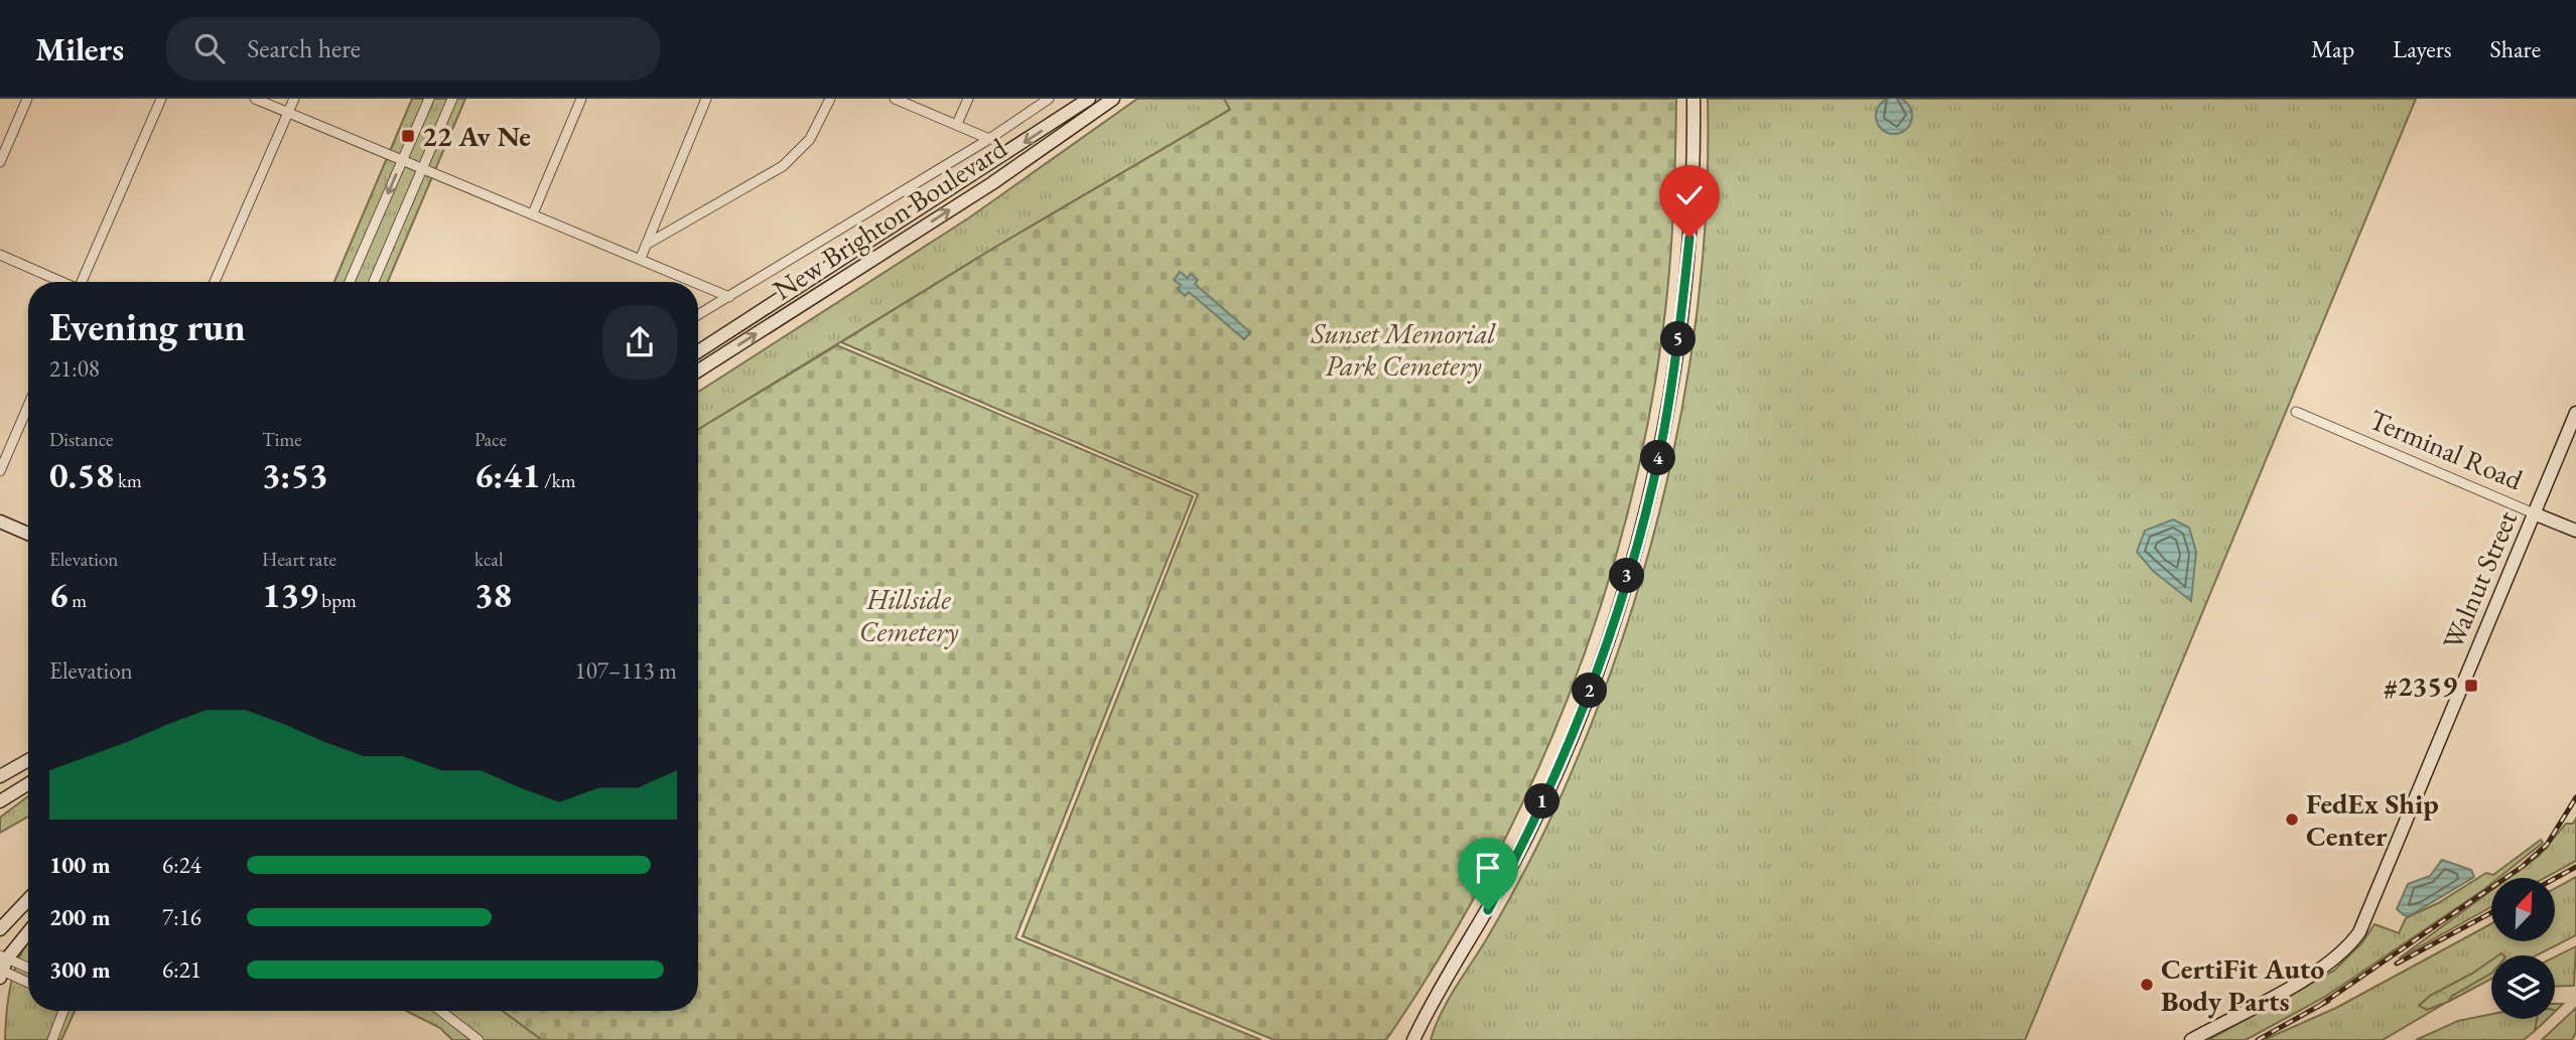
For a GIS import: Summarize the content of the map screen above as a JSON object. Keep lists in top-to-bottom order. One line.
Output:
{"streets":{"street":["New Brighton Boulevard","Terminal Road","Walnut Street"]},"crossings":[["Terminal Road","Walnut Street"]],"parks":["Sunset Memorial Park Cemetery","Hillside Cemetery"],"places":{"transit":["22 Av Ne","#2359"],"other":["FedEx Ship Center","CertiFit Auto Body Parts"]},"north":"top right","page":{"header":"Milers","search":"Search here","nav":["Map","Layers","Share"],"heading":["Evening run","21:08"],"pins":["5","4","3","2","1"],"stats":[["Distance","0.58 km"],["Time","3:53"],["Pace","6:41 /km"],["Elevation","6 m"],["Heart rate","139 bpm"],["kcal","38"]],"chart":["Elevation","107–113 m"],"list":[{"name":"100 m","note":"6:24"},{"name":"200 m","note":"7:16"},{"name":"300 m","note":"6:21"}]}}
